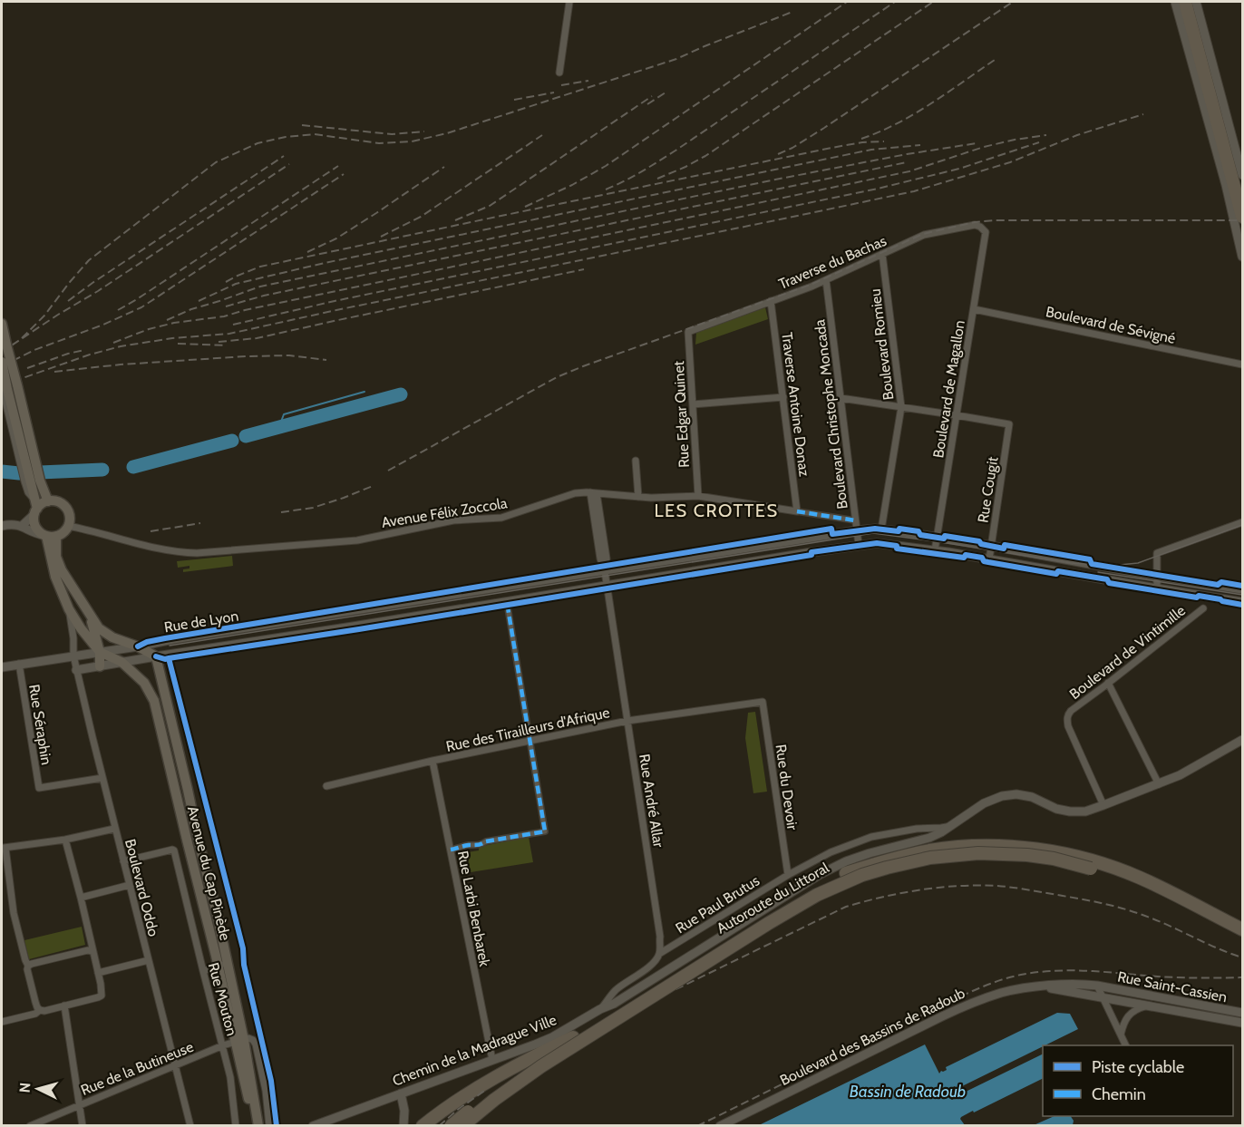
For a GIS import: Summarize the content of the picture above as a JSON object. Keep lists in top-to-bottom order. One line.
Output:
{"streets":{"highway":["Autoroute du Littoral"],"main road":["Avenue du Cap Pinède"],"street":["Traverse du Bachas","Boulevard de Sévigné","Boulevard Romieu","Boulevard de Magallon","Traverse Antoine Donaz","Rue Edgar Quinet","Boulevard Christophe Moncada","Rue Cougit","Avenue Félix Zoccola","Rue de Lyon","Boulevard de Vintimille","Rue Séraphin","Rue des Tirailleurs d'Afrique","Rue du Devoir","Rue André Allar","Boulevard Oddo","Rue Paul Brutus","Rue Larbi Benbarek","Rue Saint-Cassien","Rue Mouton","Boulevard des Bassins de Radoub","Chemin de la Madrague Ville","Rue de la Butineuse"]},"crossings":[["Traverse du Bachas","Boulevard Romieu"],["Traverse du Bachas","Boulevard de Magallon"],["Traverse du Bachas","Traverse Antoine Donaz"],["Traverse du Bachas","Rue Edgar Quinet"],["Traverse du Bachas","Boulevard Christophe Moncada"],["Boulevard de Sévigné","Boulevard de Magallon"],["Boulevard Romieu","Rue de Lyon"],["Boulevard de Magallon","Rue Cougit"],["Boulevard de Magallon","Rue de Lyon"],["Traverse Antoine Donaz","Avenue Félix Zoccola"],["Rue Edgar Quinet","Avenue Félix Zoccola"],["Boulevard Christophe Moncada","Avenue Félix Zoccola"],["Boulevard Christophe Moncada","Rue de Lyon"],["Rue Cougit","Rue de Lyon"],["Avenue Félix Zoccola","Rue André Allar"],["Rue de Lyon","Rue Séraphin"],["Rue de Lyon","Rue André Allar"],["Rue de Lyon","Avenue du Cap Pinède"],["Rue de Lyon","Boulevard Oddo"],["Boulevard de Vintimille","Chemin de la Madrague Ville"],["Rue Séraphin","Boulevard Oddo"],["Rue des Tirailleurs d'Afrique","Rue du Devoir"],["Rue des Tirailleurs d'Afrique","Rue André Allar"],["Rue des Tirailleurs d'Afrique","Rue Larbi Benbarek"],["Rue du Devoir","Rue Paul Brutus"],["Rue André Allar","Rue Paul Brutus"],["Avenue du Cap Pinède","Rue de la Butineuse"],["Boulevard Oddo","Rue Mouton"],["Boulevard Oddo","Rue de la Butineuse"],["Rue Paul Brutus","Chemin de la Madrague Ville"],["Rue Larbi Benbarek","Chemin de la Madrague Ville"],["Rue Saint-Cassien","Boulevard des Bassins de Radoub"],["Rue Mouton","Rue de la Butineuse"]],"districts":["LES CROTTES"],"water":["Bassin de Radoub"],"legend":["Piste cyclable","Chemin"],"north":"left"}
